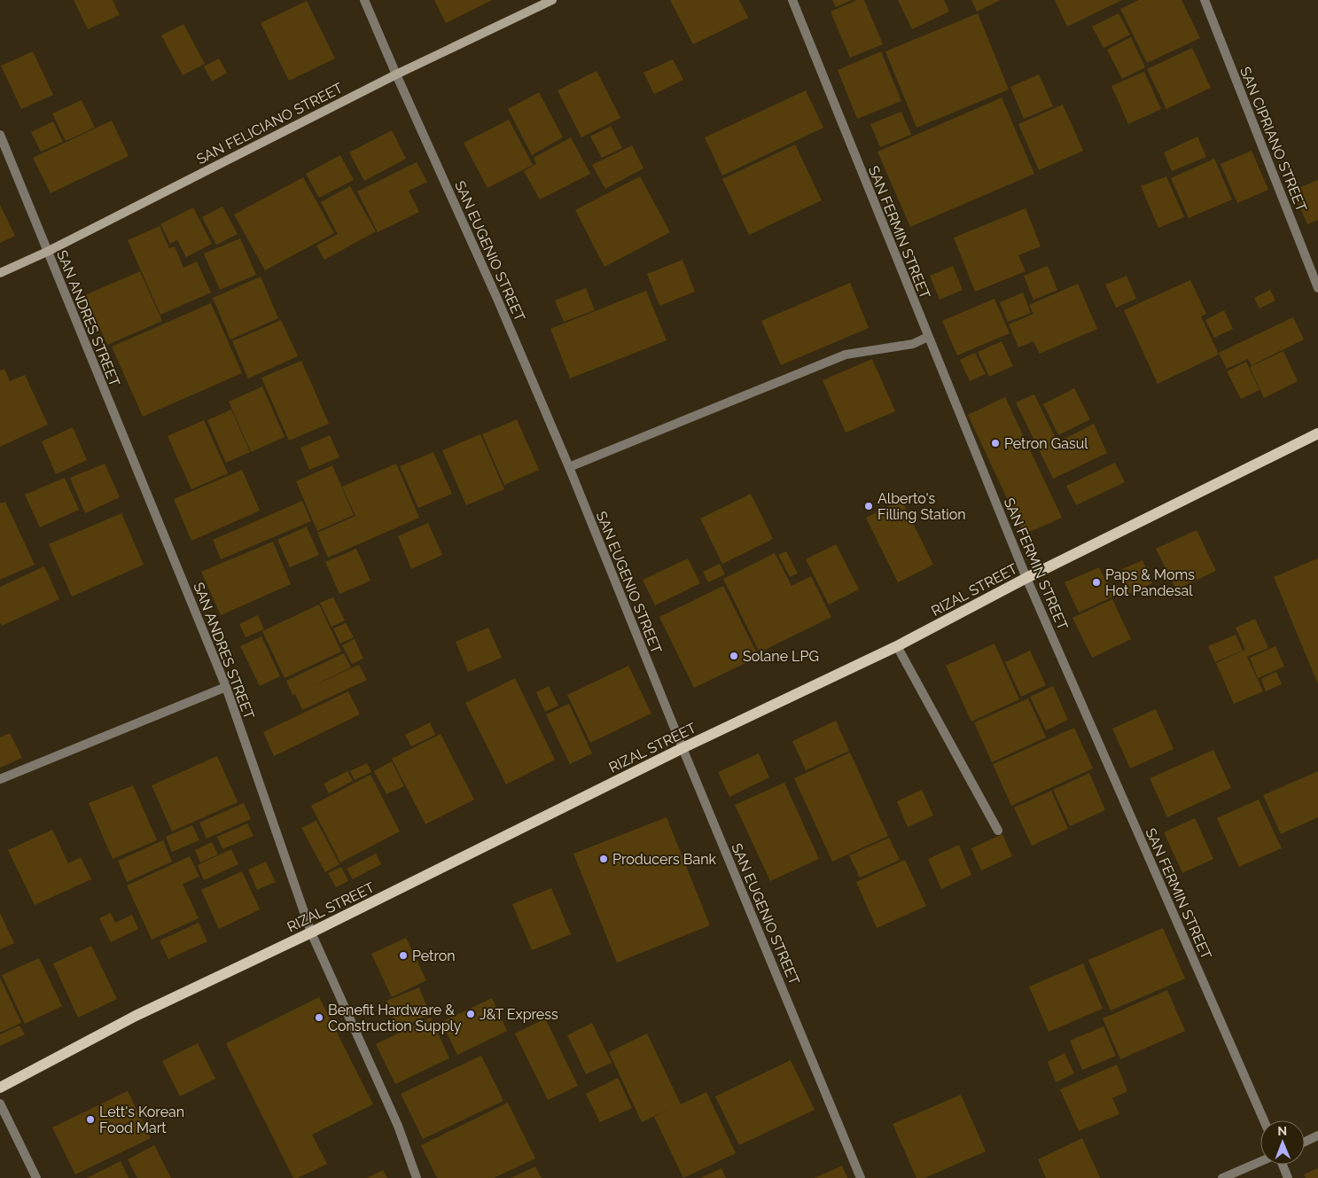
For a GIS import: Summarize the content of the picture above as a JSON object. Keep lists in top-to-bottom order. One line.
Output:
{"streets":{"main road":["SAN FELICIANO STREET","RIZAL STREET"],"street":["SAN CIPRIANO STREET","SAN FERMIN STREET","SAN EUGENIO STREET","SAN ANDRES STREET"]},"crossings":[["SAN FELICIANO STREET","SAN EUGENIO STREET"],["SAN FELICIANO STREET","SAN ANDRES STREET"],["SAN FERMIN STREET","RIZAL STREET"],["SAN EUGENIO STREET","RIZAL STREET"],["SAN ANDRES STREET","RIZAL STREET"]],"places":["Petron Gasul","Alberto's Filling Station","Paps & Moms Hot Pandesal","Solane LPG","Producers Bank","Petron","J&T Express","Benefit Hardware & Construction Supply","Lett's Korean Food Mart"],"north":"top"}
